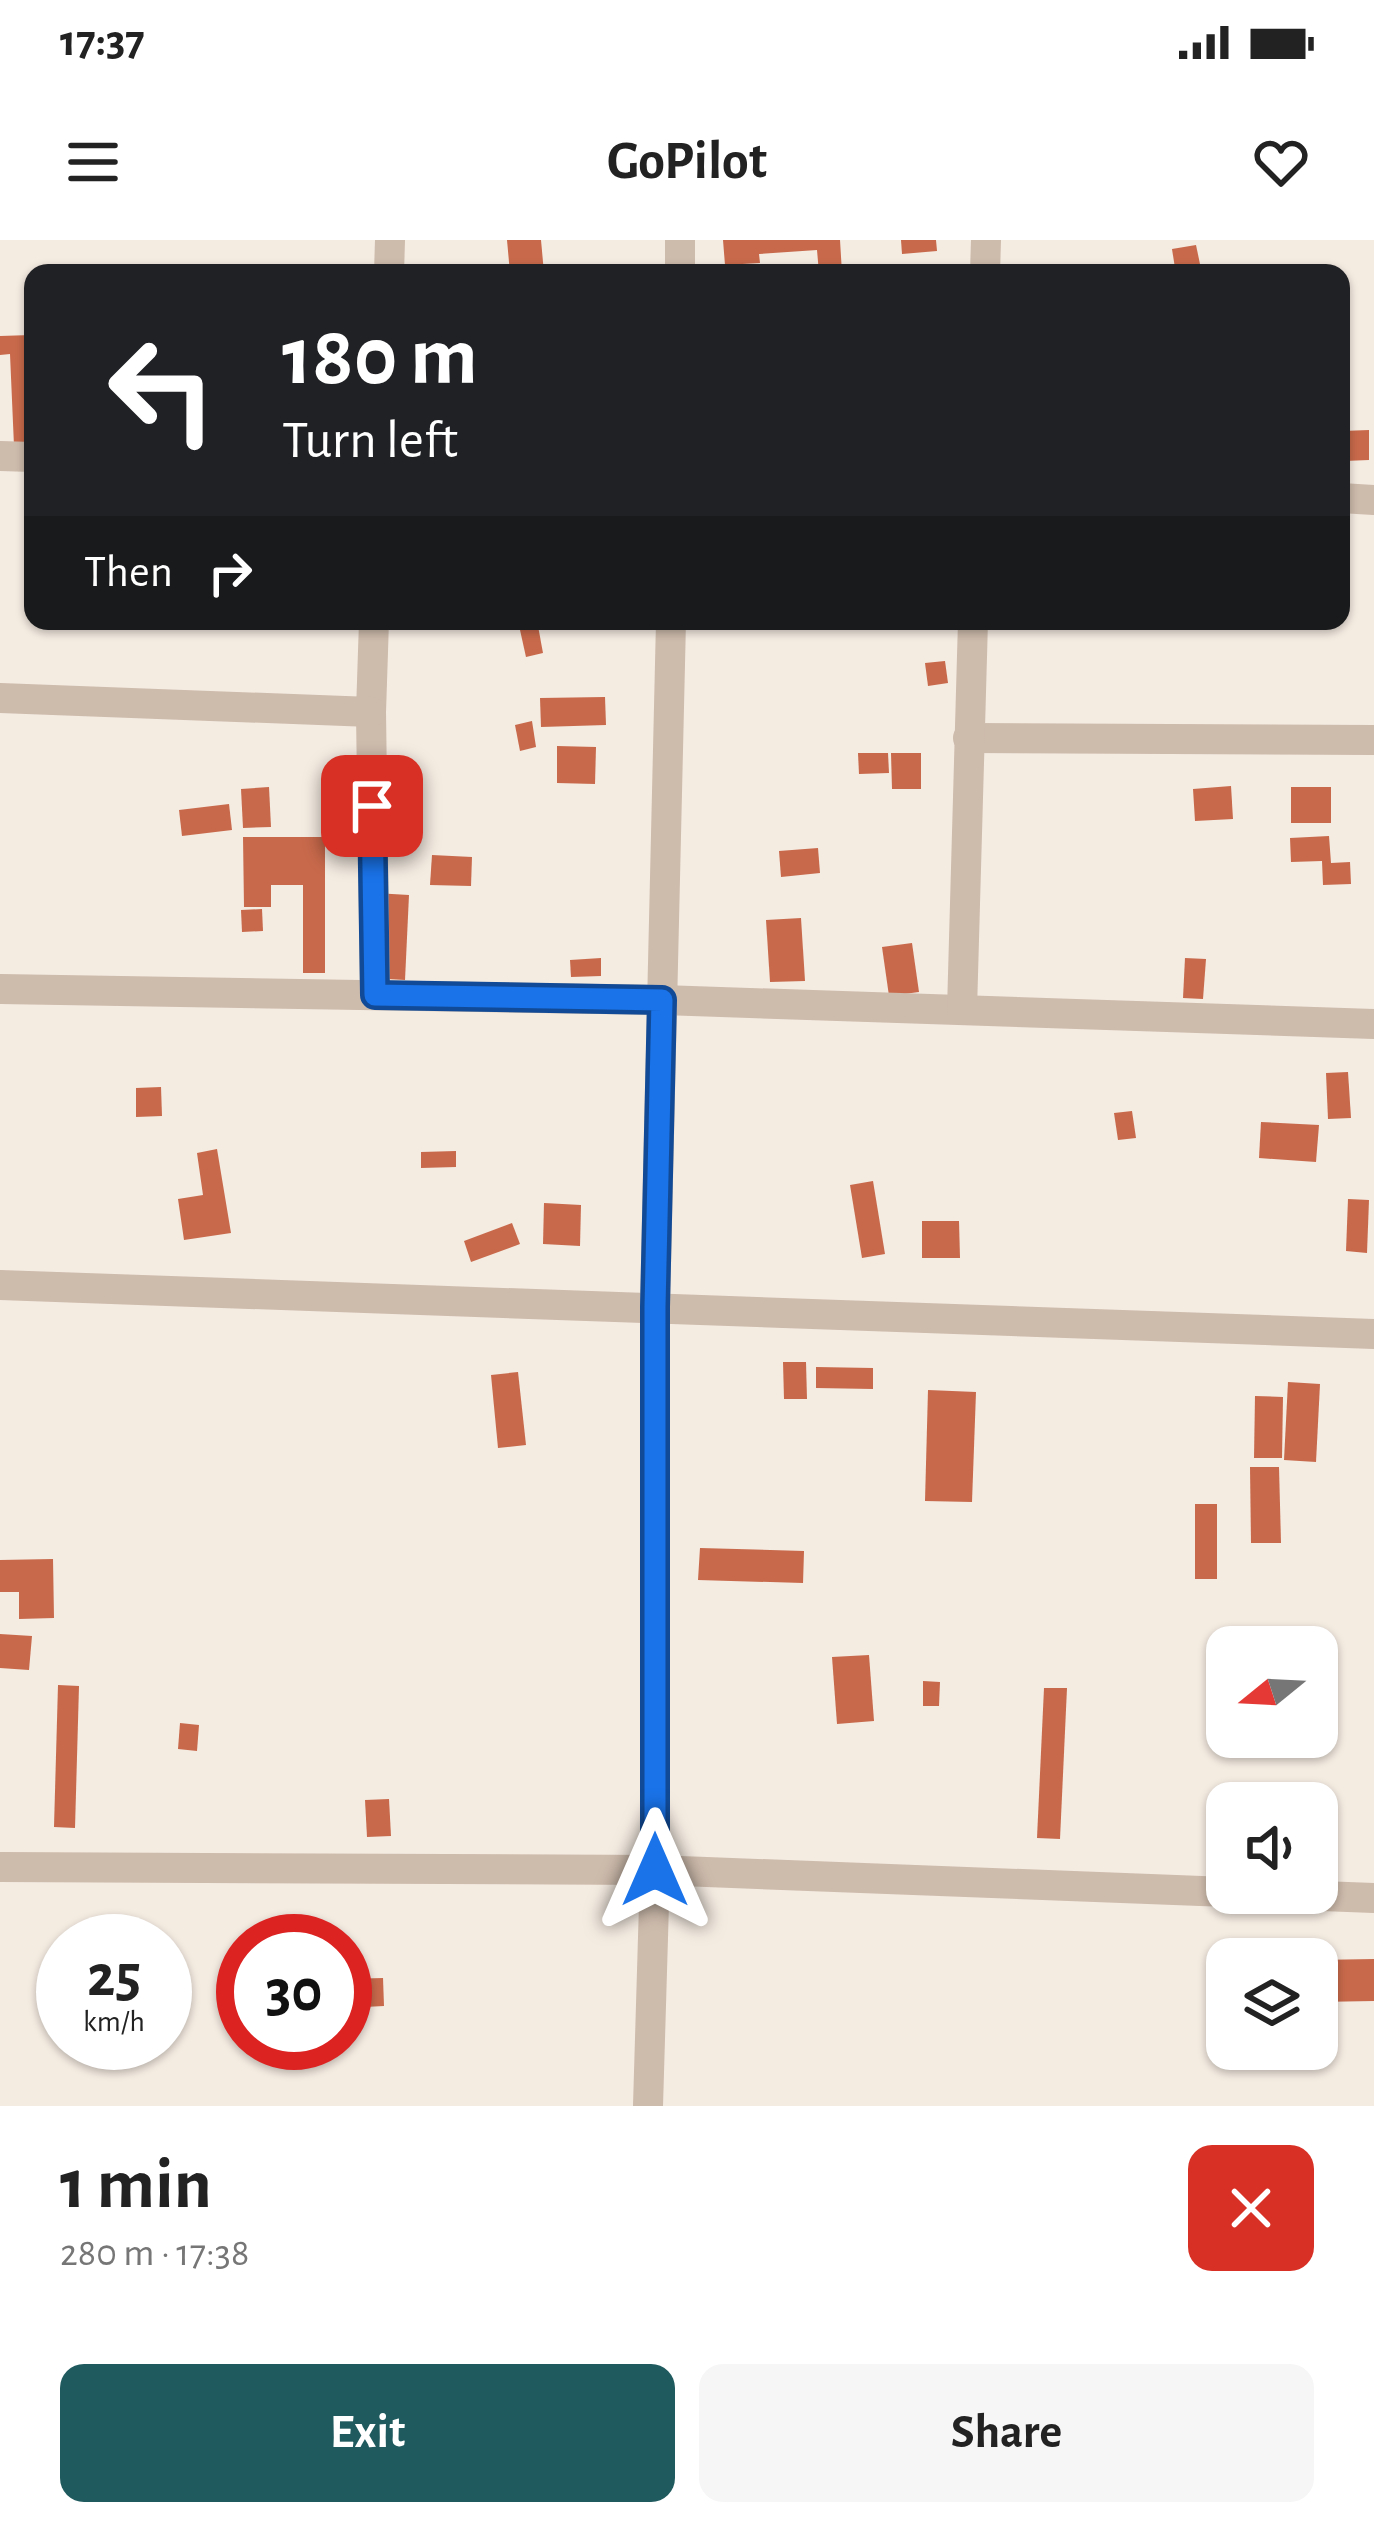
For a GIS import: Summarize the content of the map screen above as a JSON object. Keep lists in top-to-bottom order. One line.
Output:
{"north":"left","page":{"status":"17:37","header":"GoPilot","turn":["180 m","Turn left"],"then":"Then","speed":"25 km/h","limit":"30","heading":["1 min","280 m · 17:38"],"buttons":["Exit","Share"]}}
